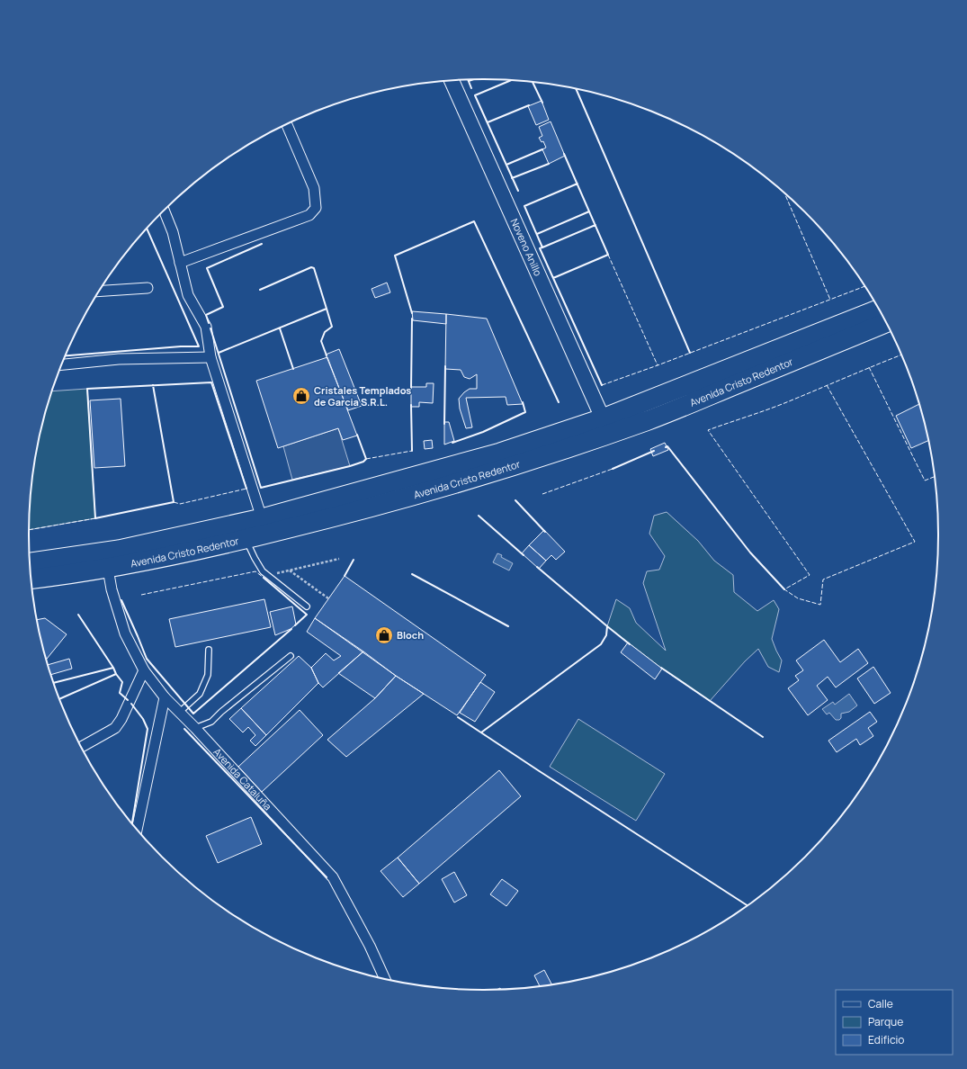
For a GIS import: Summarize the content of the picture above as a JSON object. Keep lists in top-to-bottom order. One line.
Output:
{"streets":{"highway":["Avenida Cristo Redentor"],"street":["Noveno Anillo","Avenida Cataluña"]},"crossings":[["Noveno Anillo","Avenida Cristo Redentor"],["Avenida Cristo Redentor","Avenida Cataluña"]],"places":{"shop":["Cristales Templados de Garcia S.R.L.","Bloch"]},"legend":["Calle","Parque","Edificio"]}
